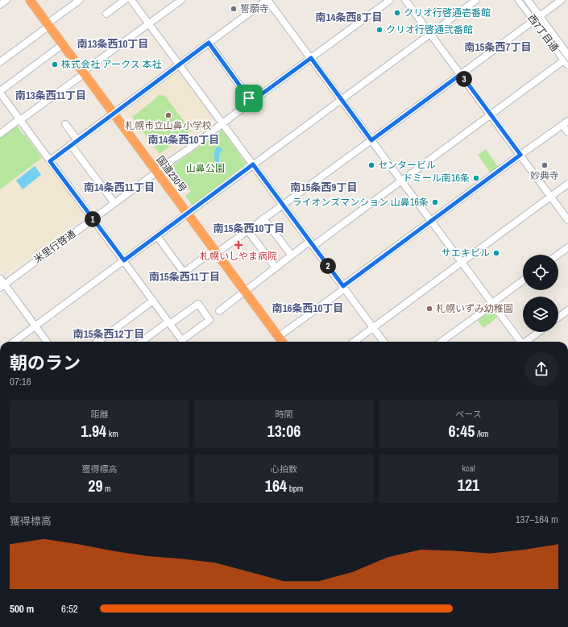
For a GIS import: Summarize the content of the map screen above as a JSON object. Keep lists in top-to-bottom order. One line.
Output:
{"streets":{"highway":["国道230号"],"street":["西7丁目通","米里行啓通"]},"crossings":[["国道230号","米里行啓通"]],"districts":["南14条西8丁目","南13条西10丁目","南15条西7丁目","南13条西11丁目","南14条西10丁目","南14条西11丁目","南15条西9丁目","南15条西10丁目","南15条西11丁目","南16条西10丁目","南15条西12丁目"],"parks":["山鼻公園"],"places":{"other":["誓願寺","クリオ行啓通壱番館","クリオ行啓通弐番館","株式会社 アークス 本社","札幌市立山鼻小学校","センタービル","妙典寺","ドミール南16条","ライオンズマンション 山鼻16条","サエキビル","札幌いずみ幼稚園"],"health":["札幌いしやま病院"]},"page":{"pins":["3","1","2"],"heading":["朝のラン","07:16"],"stats":[["距離","1.94 km"],["時間","13:06"],["ペース","6:45 /km"],["獲得標高","29 m"],["心拍数","164 bpm"],["kcal","121"]],"chart":["獲得標高","137–164 m"],"list":[{"name":"500 m","note":"6:52"}]}}
